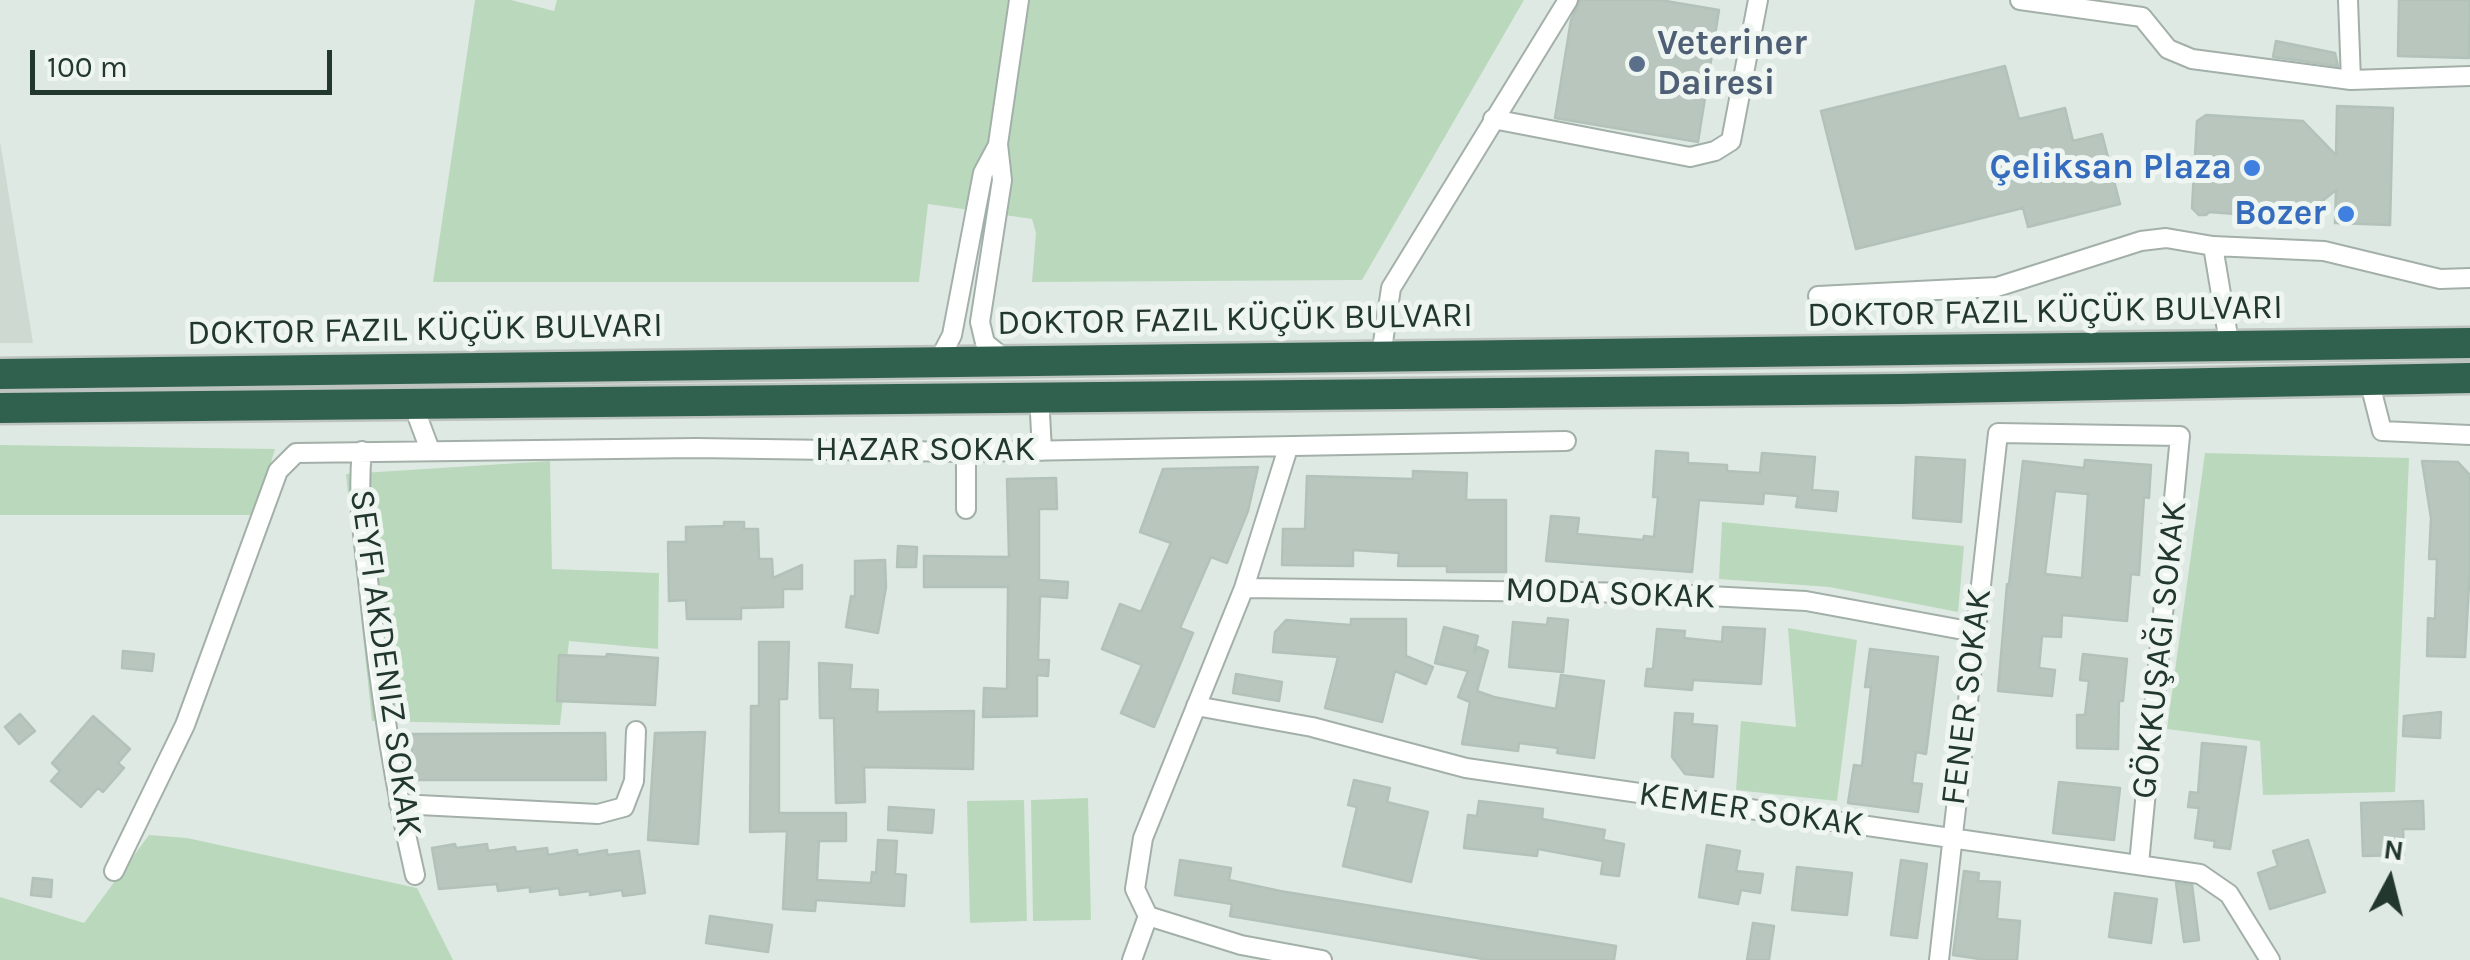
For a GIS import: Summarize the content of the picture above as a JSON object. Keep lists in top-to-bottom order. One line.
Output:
{"streets":{"street":["HAZAR SOKAK","MODA SOKAK","SEYFI AKDENIZ SOKAK","FENER SOKAK","KEMER SOKAK"]},"crossings":[["HAZAR SOKAK","SEYFI AKDENIZ SOKAK"],["MODA SOKAK","FENER SOKAK"],["FENER SOKAK","KEMER SOKAK"]],"places":["Veteriner Dairesi","Çeliksan Plaza","Bozer"],"scale_bar":"100 m","north":"top"}
